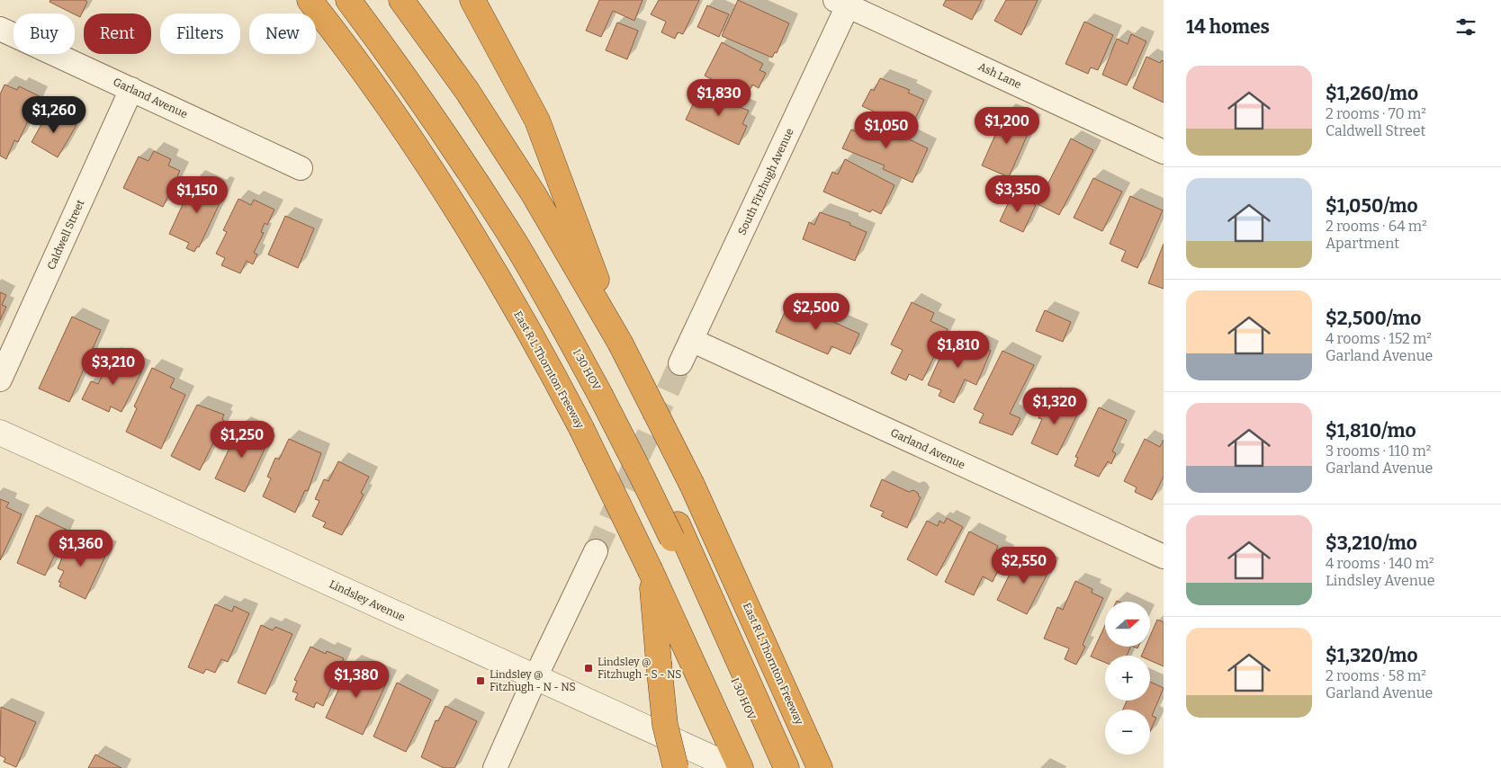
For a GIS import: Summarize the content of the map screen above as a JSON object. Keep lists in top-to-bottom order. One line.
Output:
{"streets":{"highway":["East R L Thornton Freeway","I 30 HOV"],"street":["Ash Lane","Garland Avenue","South Fitzhugh Avenue","Caldwell Street","Lindsley Avenue"]},"crossings":[["Ash Lane","South Fitzhugh Avenue"],["Garland Avenue","South Fitzhugh Avenue"],["Garland Avenue","Caldwell Street"]],"places":{"transit":["Lindsley @ Fitzhugh - S - NS","Lindsley @ Fitzhugh - N - NS"]},"north":"right","page":{"heading":"14 homes","chip":["Buy","Rent","Filters","New"],"list":[{"name":"$1,260/mo","note":"2 rooms · 70 m² · Caldwell Street"},{"name":"$1,050/mo","note":"2 rooms · 64 m² · Apartment"},{"name":"$2,500/mo","note":"4 rooms · 152 m² · Garland Avenue"},{"name":"$1,810/mo","note":"3 rooms · 110 m² · Garland Avenue"},{"name":"$3,210/mo","note":"4 rooms · 140 m² · Lindsley Avenue"},{"name":"$1,320/mo","note":"2 rooms · 58 m² · Garland Avenue"}],"price":["$1,830","$1,260","$1,200","$1,050","$3,350","$1,150","$2,500","$1,810","$3,210","$1,320","$1,250","$1,360","$2,550","$1,380"],"map_buttons":["+","−"]}}
